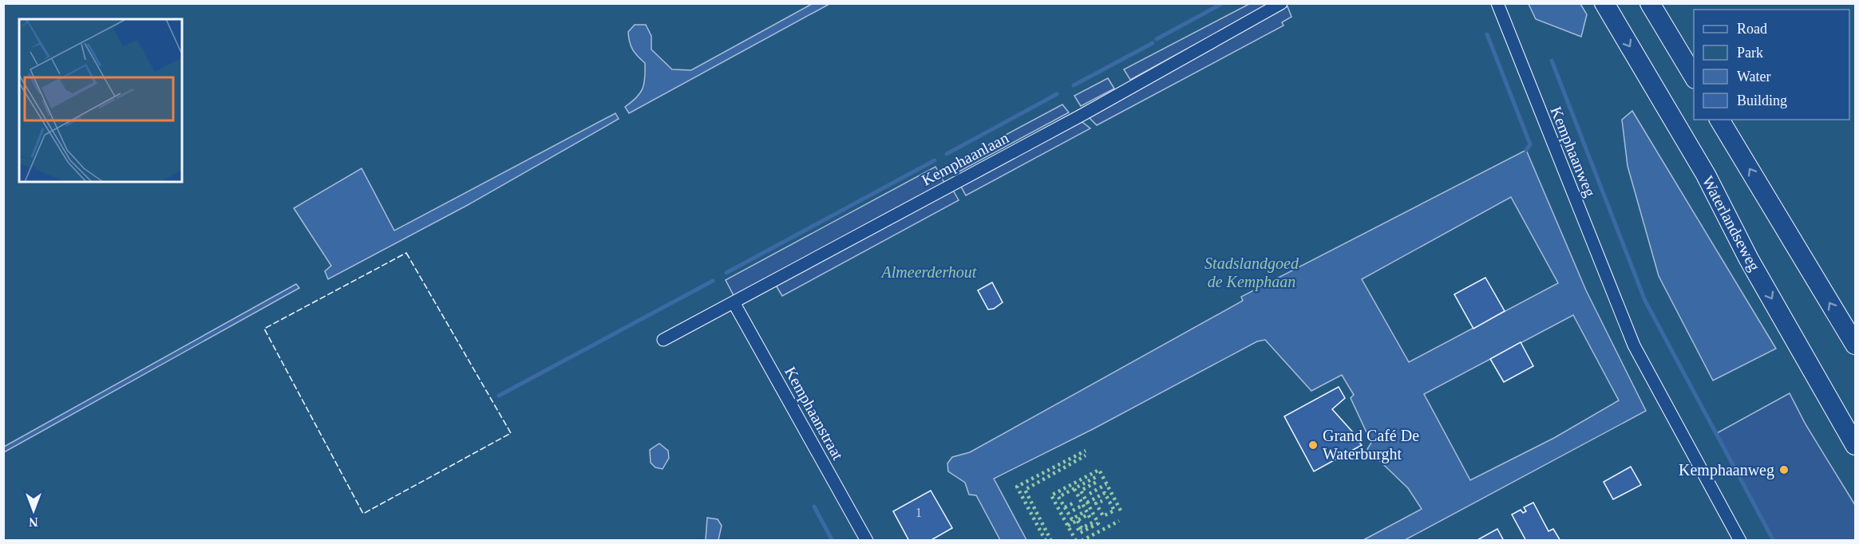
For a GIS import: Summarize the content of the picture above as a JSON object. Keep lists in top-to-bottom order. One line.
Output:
{"streets":{"main road":["Waterlandseweg"],"street":["Kemphaanweg","Kemphaanlaan","Kemphaanstraat"]},"crossings":[["Kemphaanlaan","Kemphaanstraat"]],"parks":["Stadslandgoed de Kemphaan","Almeerderhout"],"places":["Grand Café De Waterburght","Kemphaanweg"],"house_numbers":["1"],"legend":["Road","Park","Water","Building"],"north":"bottom"}
